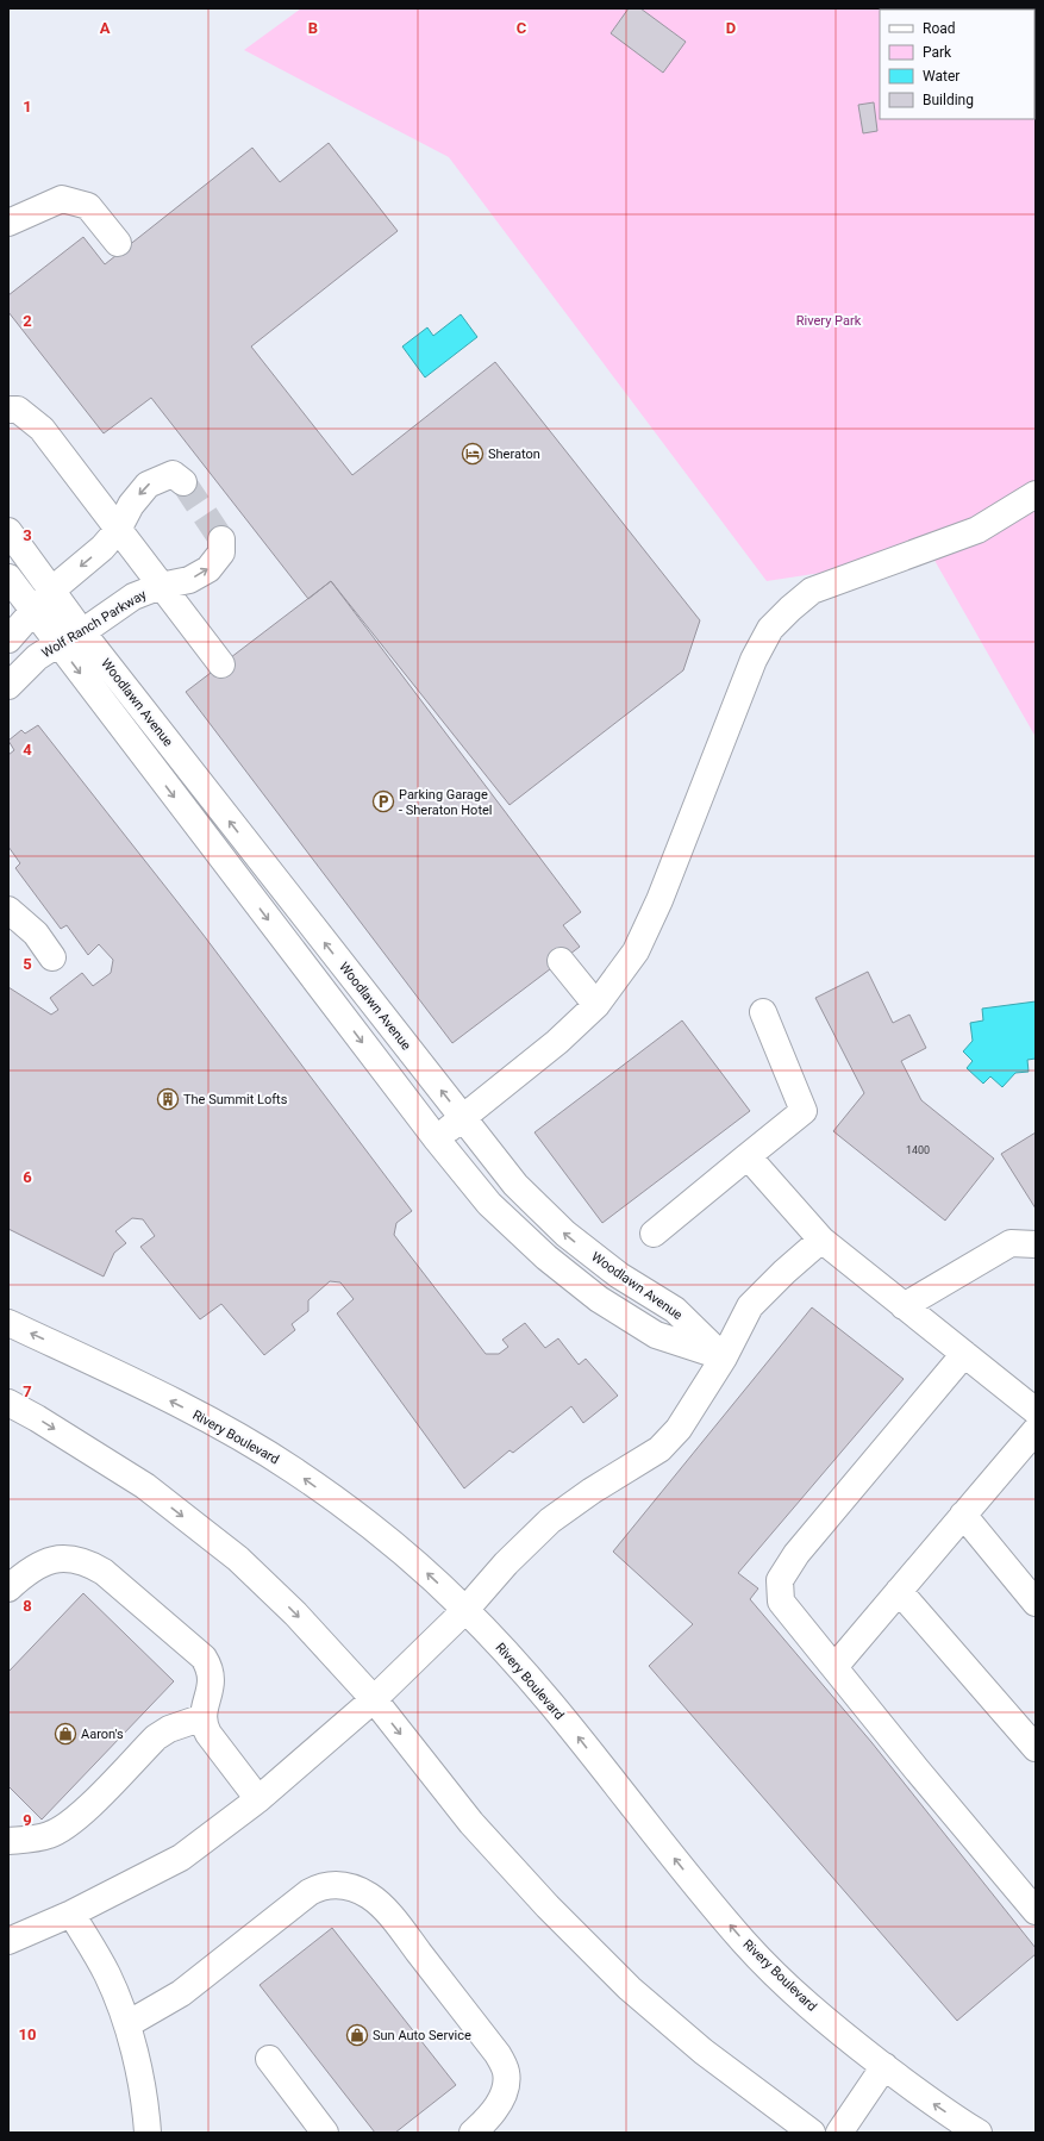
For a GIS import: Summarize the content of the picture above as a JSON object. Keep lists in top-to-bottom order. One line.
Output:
{"streets":{"street":["Wolf Ranch Parkway","Woodlawn Avenue","Rivery Boulevard"]},"crossings":[["Wolf Ranch Parkway","Woodlawn Avenue"]],"parks":["Rivery Park"],"places":{"hotel":["Sheraton"],"parking":["Parking Garage - Sheraton Hotel"],"building":["The Summit Lofts"],"shop":["Aaron's","Sun Auto Service"]},"house_numbers":["1400"],"legend":["Road","Park","Water","Building"],"grid":{"columns":["A","B","C","D"],"rows":["1","2","3","4","5","6","7","8","9","10"]}}
